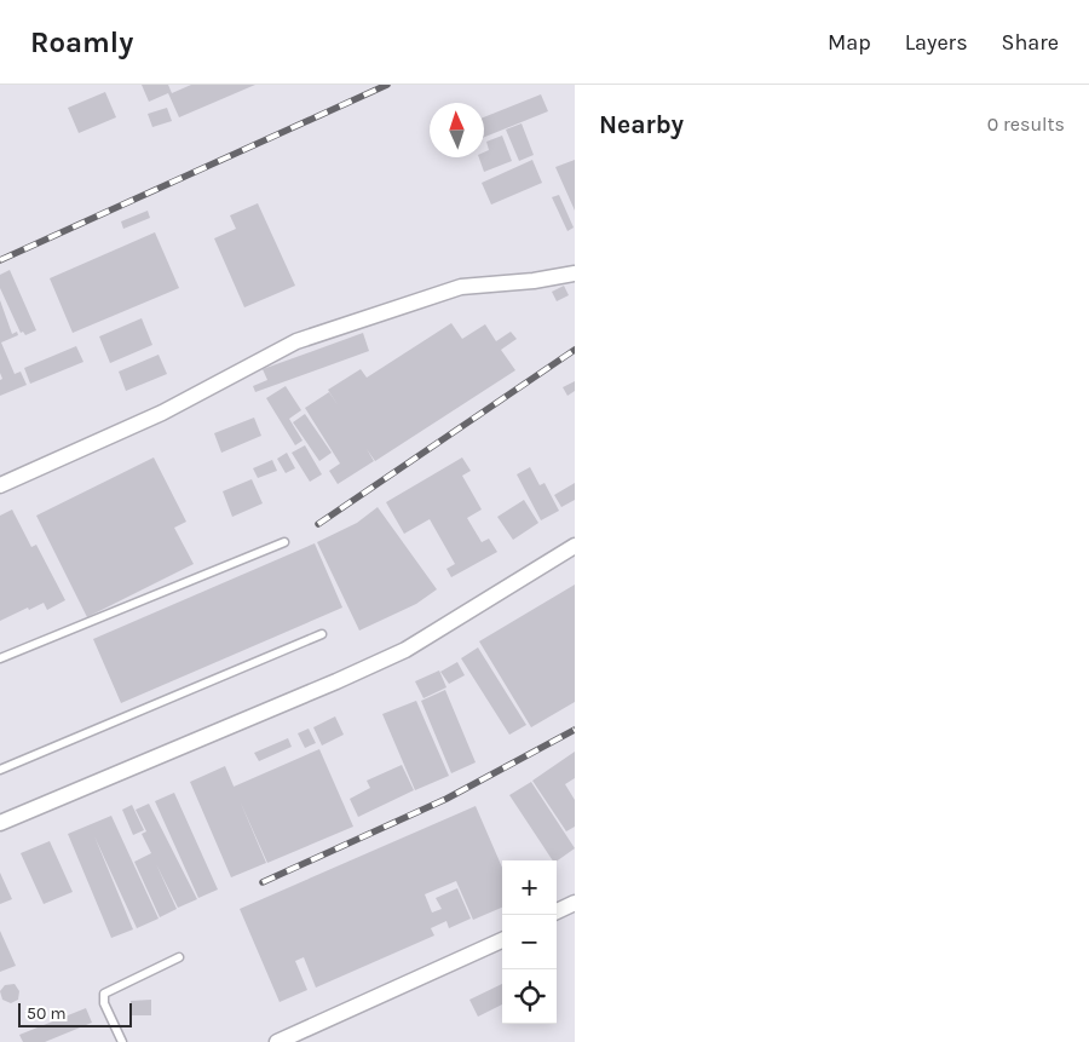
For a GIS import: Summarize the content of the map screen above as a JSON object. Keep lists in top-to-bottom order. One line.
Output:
{"scale_bar":"50 m","north":"top","page":{"header":"Roamly","nav":["Map","Layers","Share"],"heading":["Nearby","0 results"],"map_buttons":["+","−"],"scale":"50 m"}}
